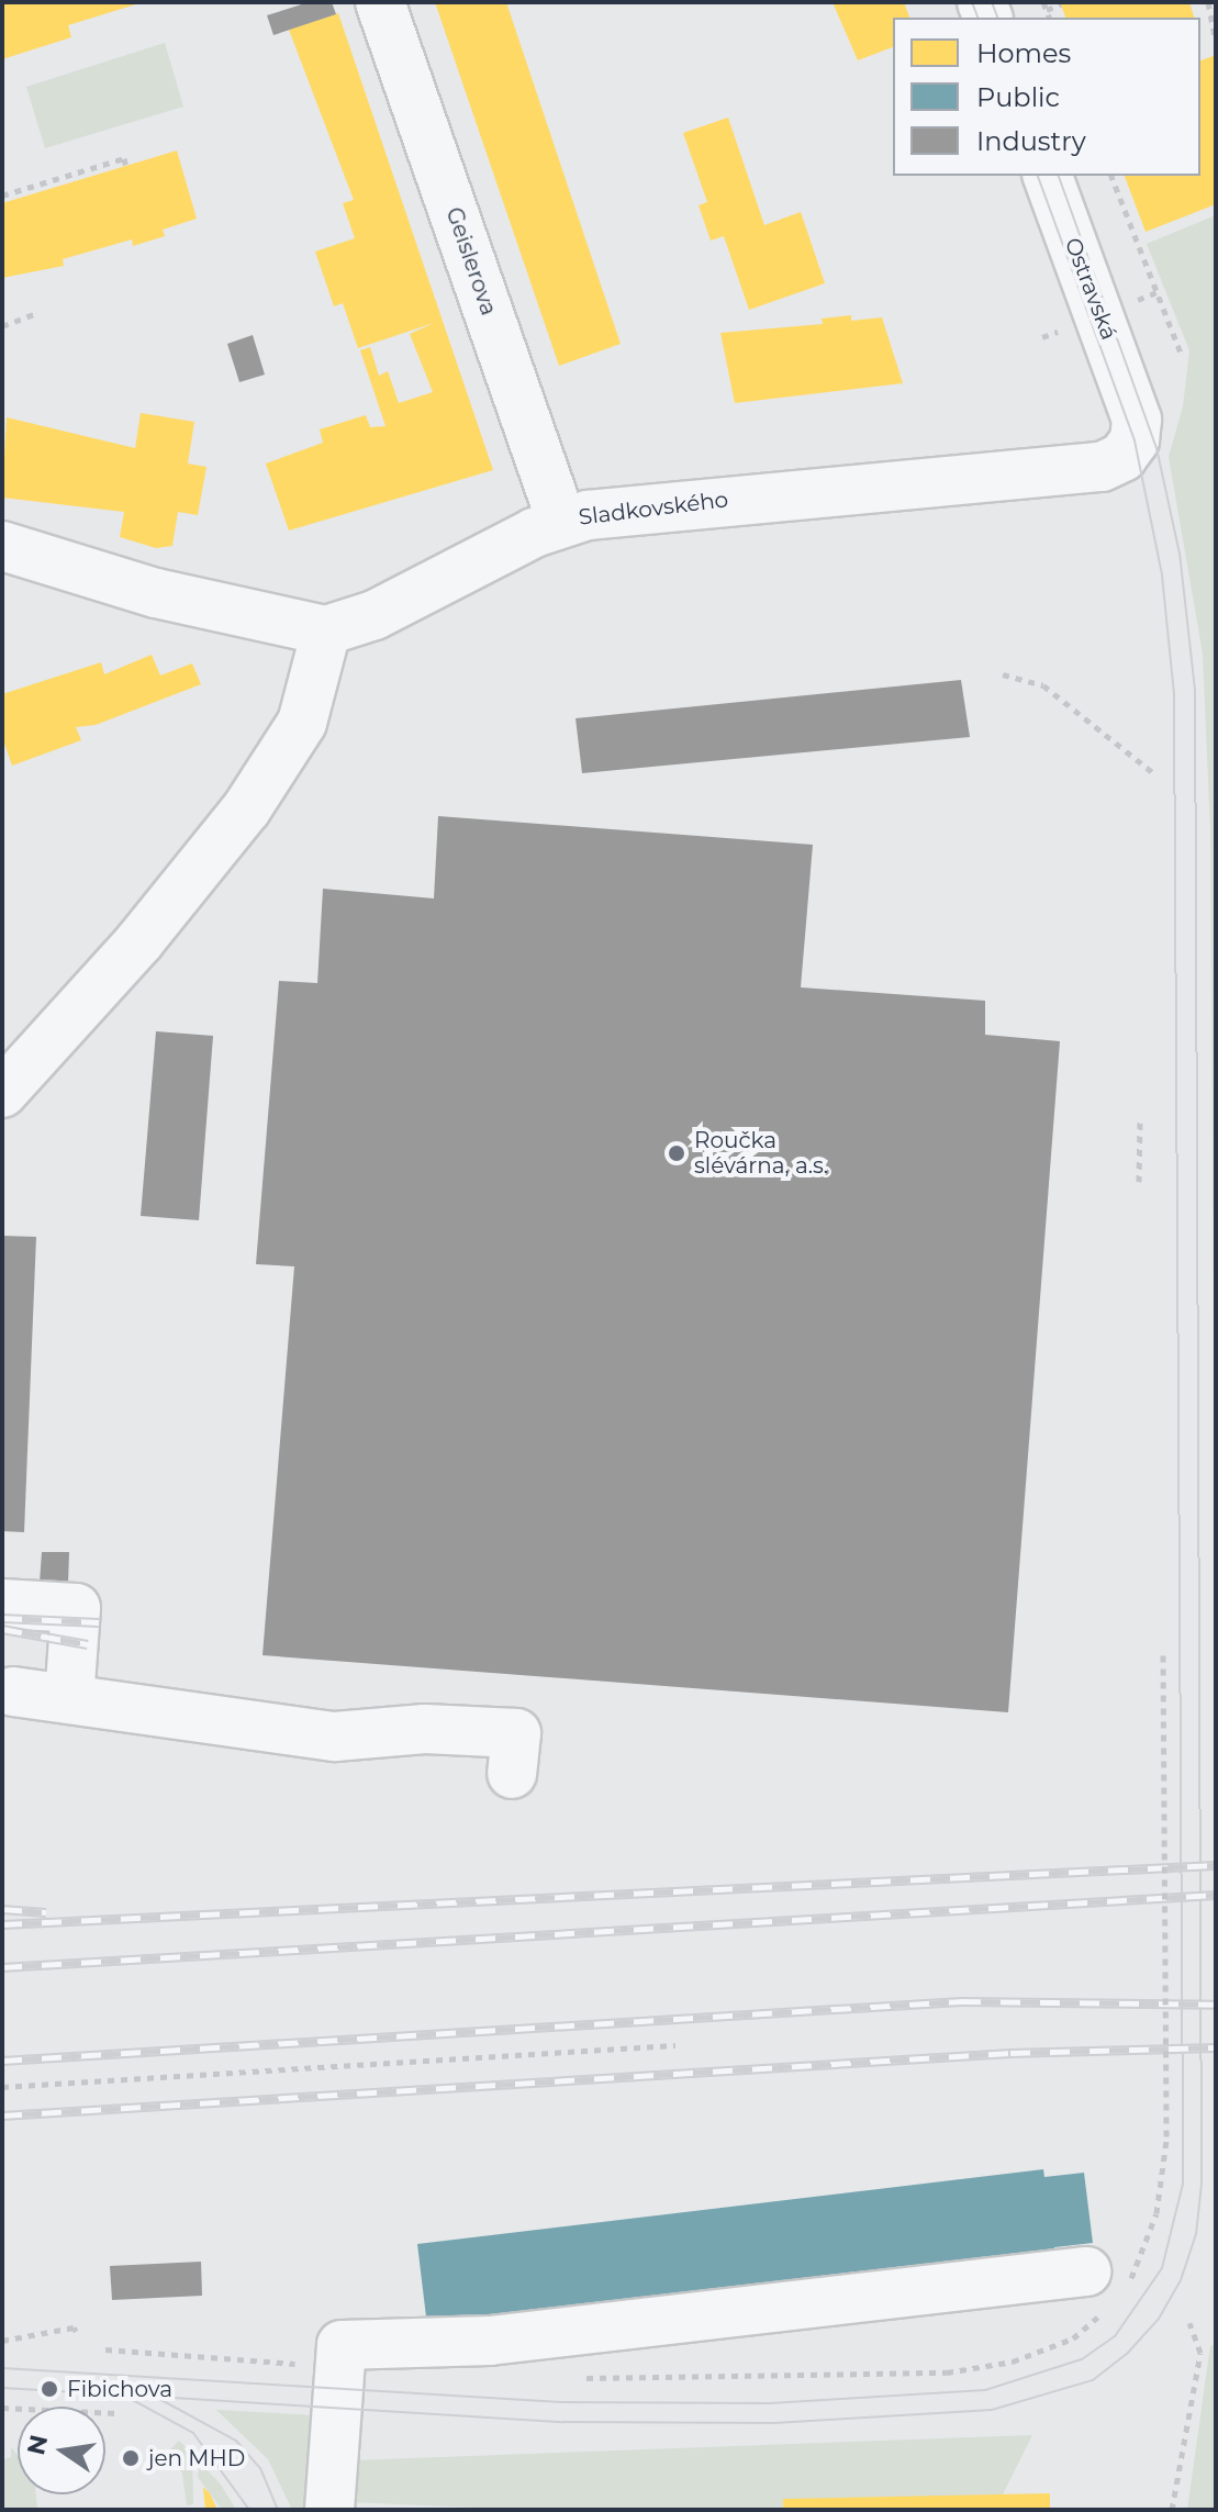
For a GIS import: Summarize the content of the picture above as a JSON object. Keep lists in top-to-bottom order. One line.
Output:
{"streets":{"street":["Geislerova","Ostravská","Sladkovského"]},"crossings":[["Geislerova","Sladkovského"],["Ostravská","Sladkovského"]],"places":["Roučka slévárna, a.s.","Fibichova","jen MHD"],"legend":["Homes","Public","Industry"],"north":"left"}
